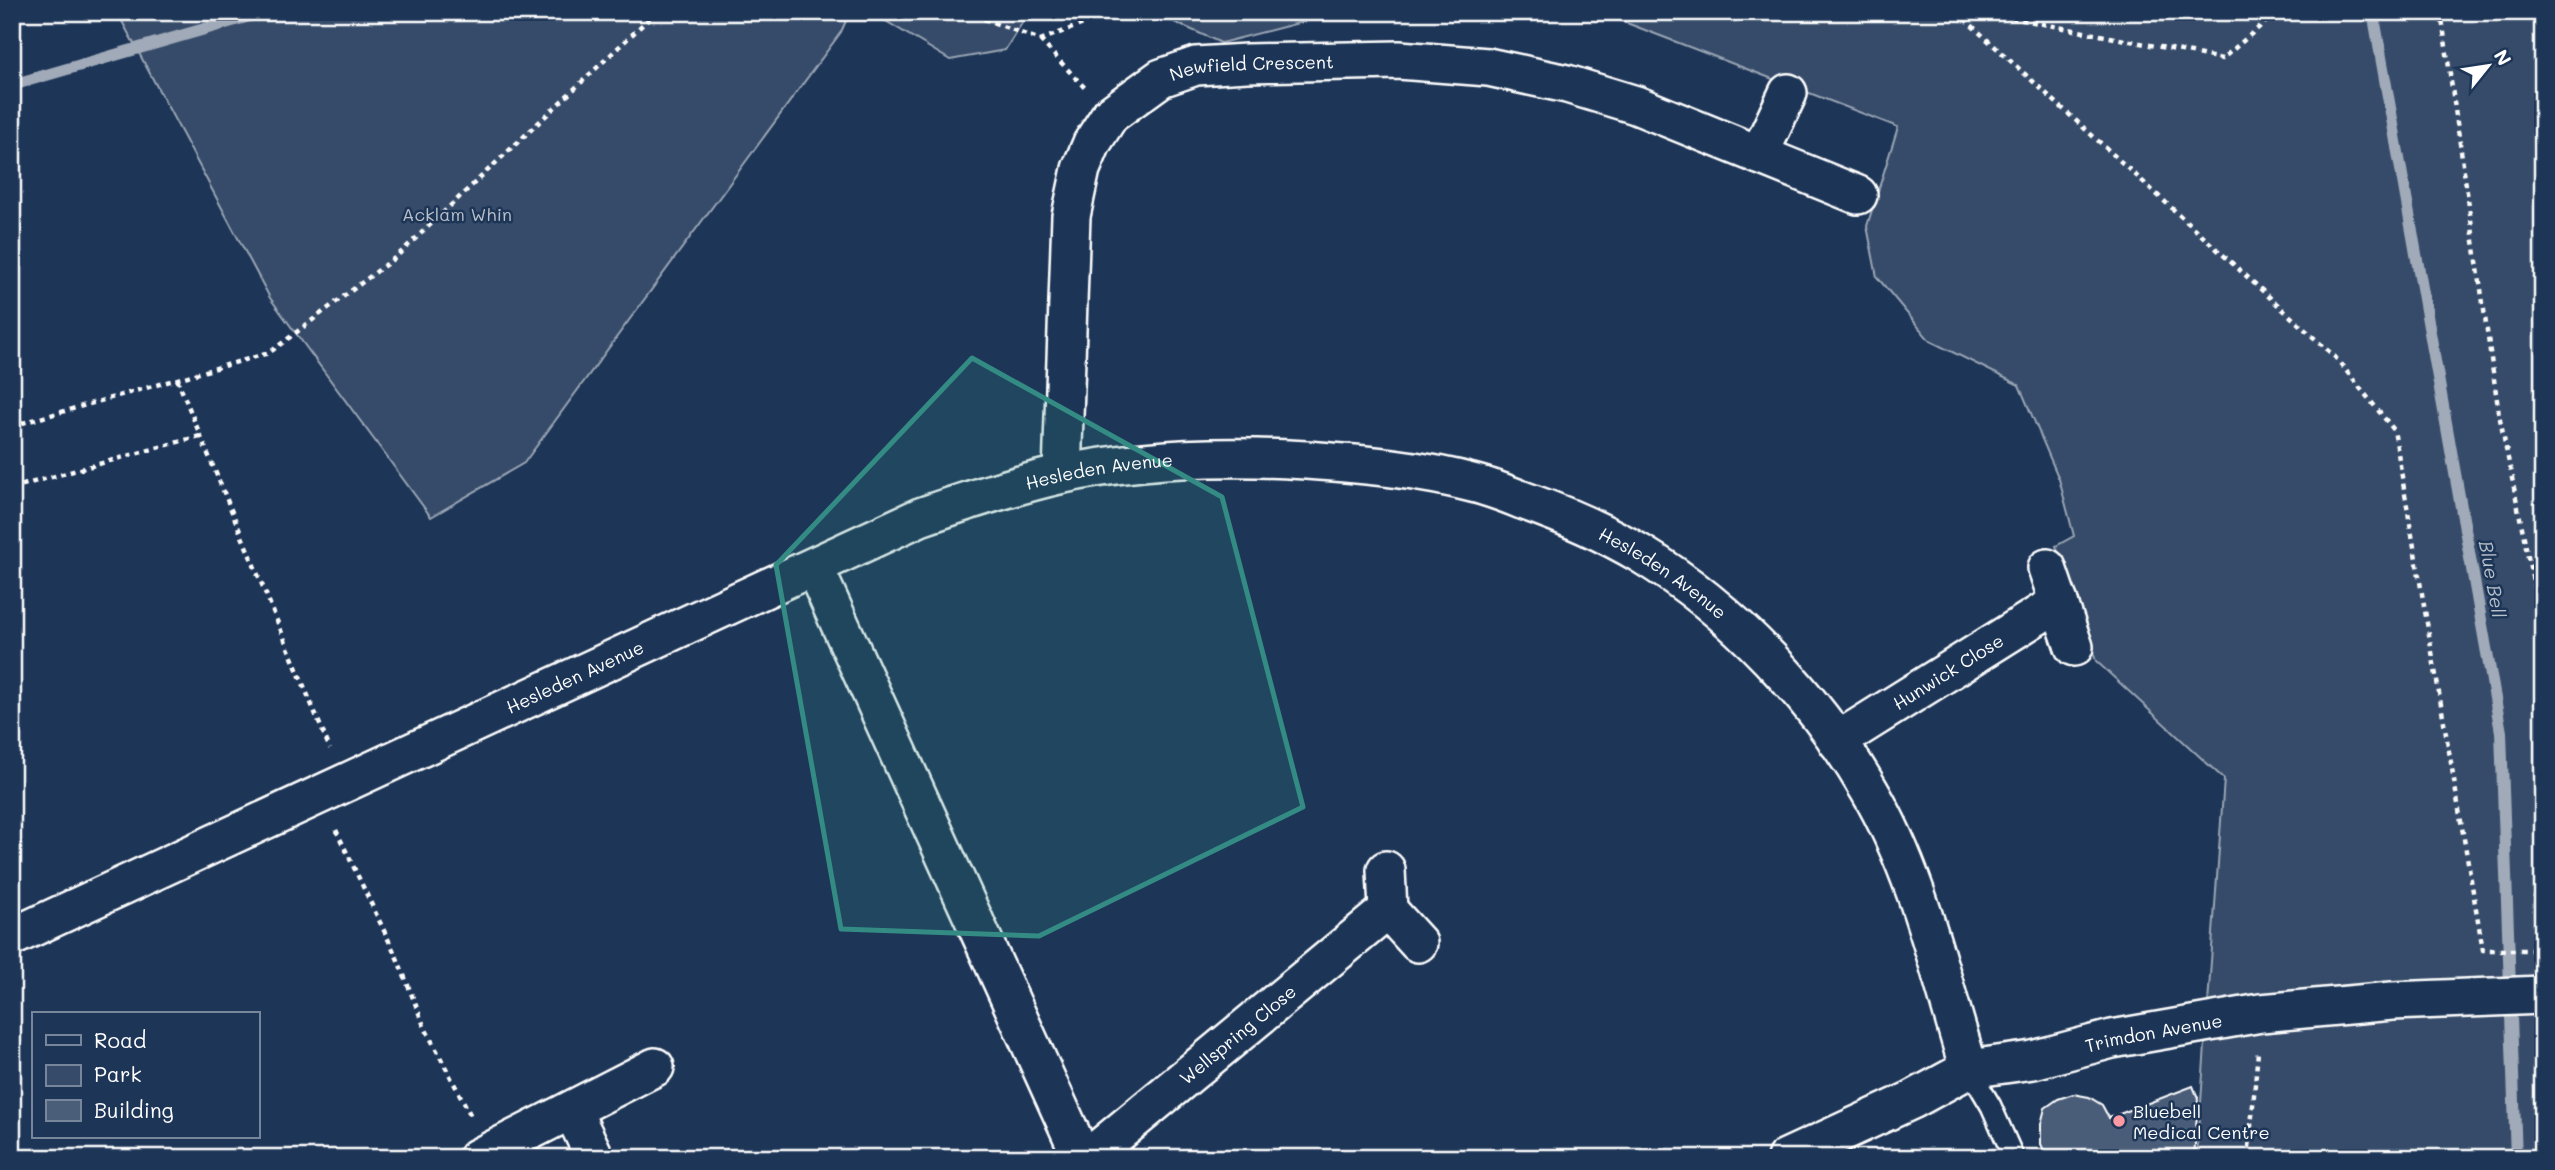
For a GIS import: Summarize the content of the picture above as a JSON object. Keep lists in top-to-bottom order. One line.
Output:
{"streets":{"street":["Newfield Crescent","Hesleden Avenue","Hunwick Close","Trimdon Avenue","Wellspring Close"]},"crossings":[["Newfield Crescent","Hesleden Avenue"],["Hesleden Avenue","Hunwick Close"],["Hesleden Avenue","Trimdon Avenue"]],"water":["Blue Bell"],"parks":["Acklam Whin"],"places":["Bluebell Medical Centre"],"legend":["Road","Park","Building"],"north":"top right"}
